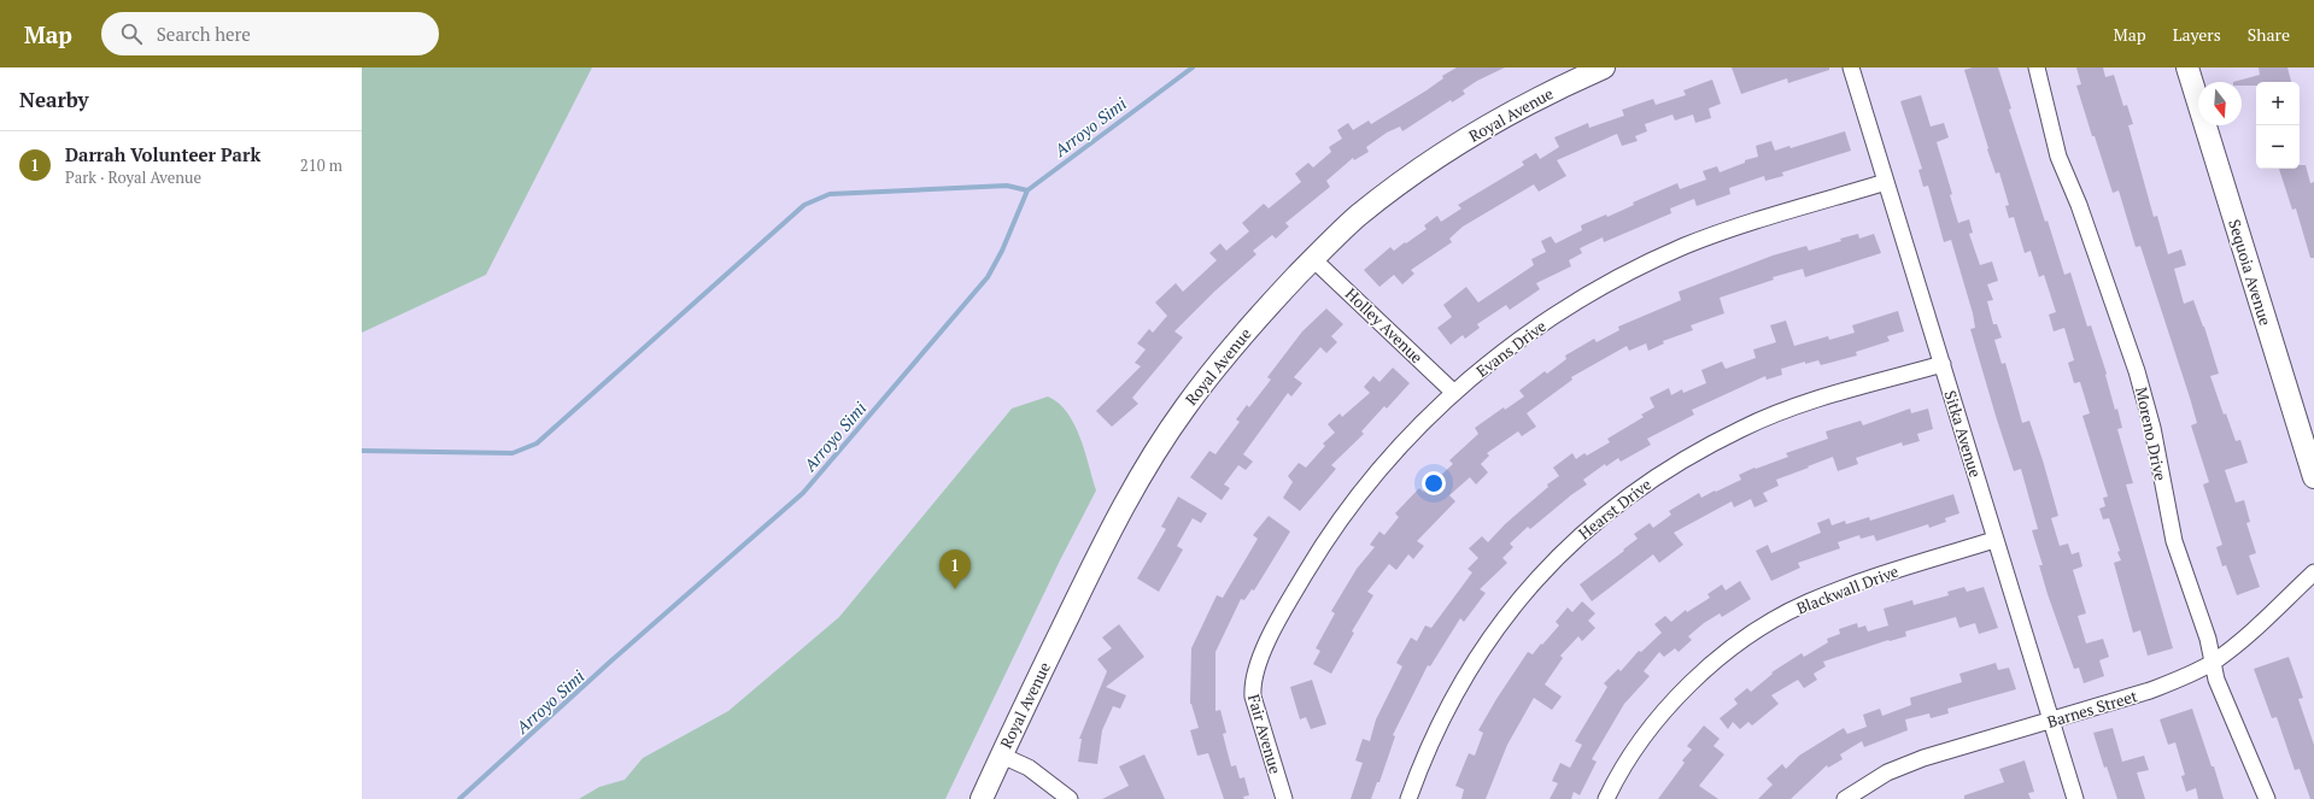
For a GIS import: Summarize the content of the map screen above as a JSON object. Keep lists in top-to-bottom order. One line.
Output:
{"streets":{"main road":["Royal Avenue","Sequoia Avenue"],"street":["Holley Avenue","Evans Drive","Sitka Avenue","Moreno Drive","Hearst Drive","Blackwall Drive","Barnes Street","Fair Avenue"]},"crossings":[["Royal Avenue","Holley Avenue"],["Holley Avenue","Evans Drive"],["Evans Drive","Sitka Avenue"],["Evans Drive","Fair Avenue"],["Sitka Avenue","Hearst Drive"],["Sitka Avenue","Blackwall Drive"],["Sitka Avenue","Barnes Street"],["Moreno Drive","Barnes Street"]],"water":["Arroyo Simi"],"north":"bottom","page":{"header":"Map","search":"Search here","nav":["Map","Layers","Share"],"heading":"Nearby","map_buttons":["+","−"],"list":[{"mark":"1","name":"Darrah Volunteer Park","note":"Park · Royal Avenue","value":"210 m"}],"pins":"1"}}
